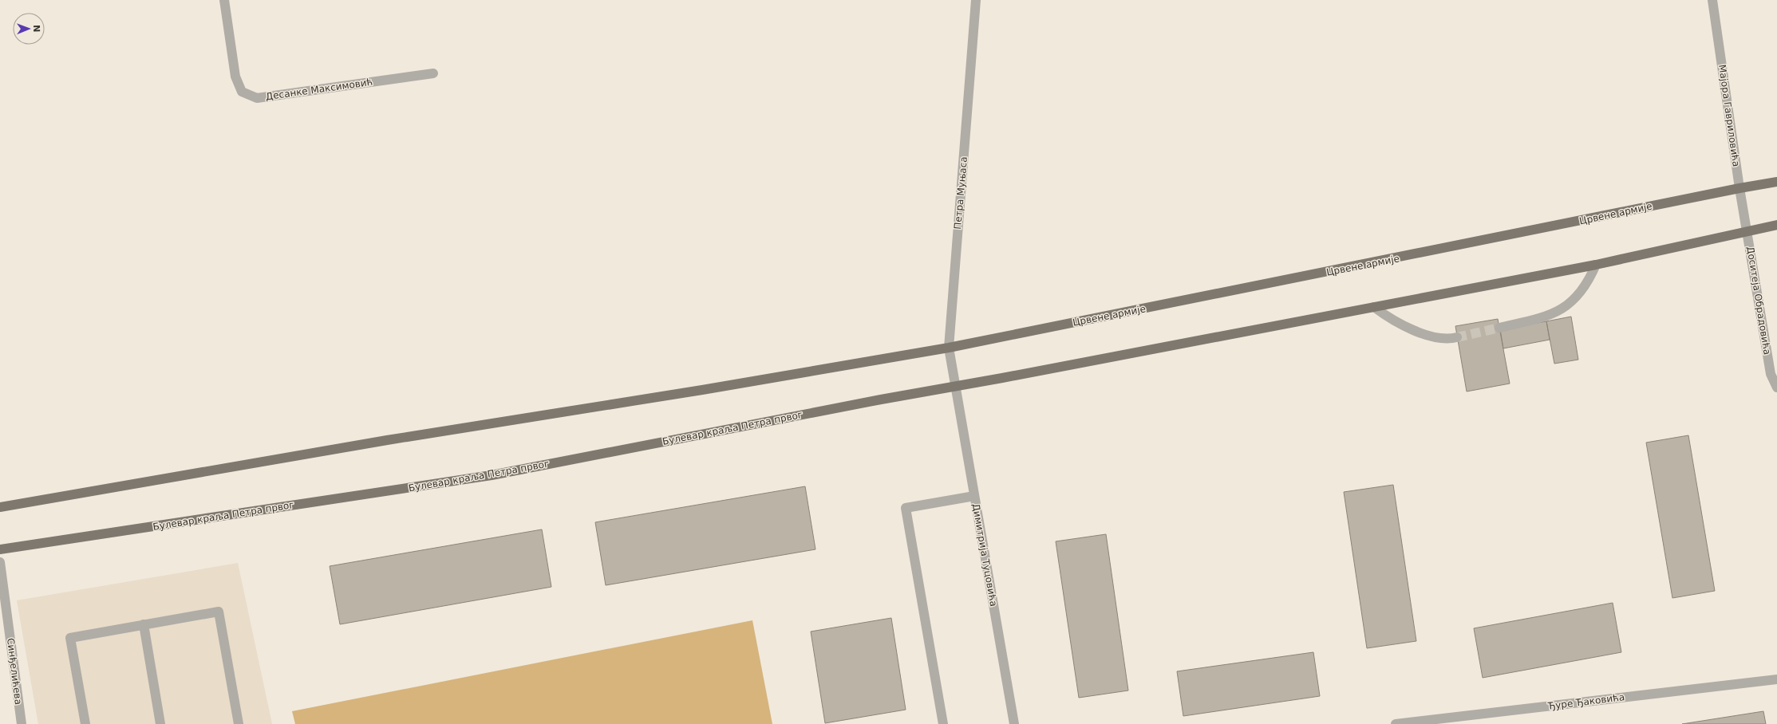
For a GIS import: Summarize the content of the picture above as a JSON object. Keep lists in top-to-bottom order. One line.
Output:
{"streets":{"main road":["Црвене армије","Булевар краља Петра првог"],"street":["Десанке Максимовић","Мајора Гавриловића","Петра Муњаса","Доситеја Обрадовића","Димитрија Туцовића","Синђелићева","Ђуре Ђаковића"]},"crossings":[["Мајора Гавриловића","Црвене армије"],["Мајора Гавриловића","Доситеја Обрадовића"],["Петра Муњаса","Црвене армије"],["Петра Муњаса","Булевар краља Петра првог"],["Петра Муњаса","Димитрија Туцовића"],["Булевар краља Петра првог","Димитрија Туцовића"]],"north":"right"}
